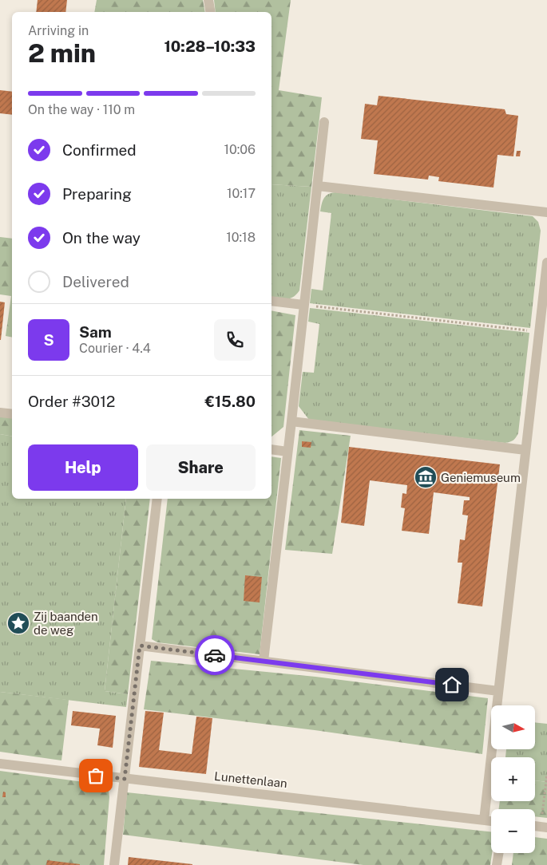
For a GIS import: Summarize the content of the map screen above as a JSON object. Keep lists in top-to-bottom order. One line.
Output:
{"streets":{"street":["Lunettenlaan"]},"places":{"museum":["Geniemuseum"],"place":["Zij baanden de weg"]},"north":"right","page":{"heading":["2 min","Arriving in","10:28–10:33"],"panel":["Sam","Courier · 4.4","Order #3012","€15.80"],"bar":"On the way · 110 m","list":[["Confirmed","10:06"],["Preparing","10:17"],["On the way","10:18"],"Delivered"],"round":"S","buttons":["Help","Share"],"map_buttons":["+","−"]}}
